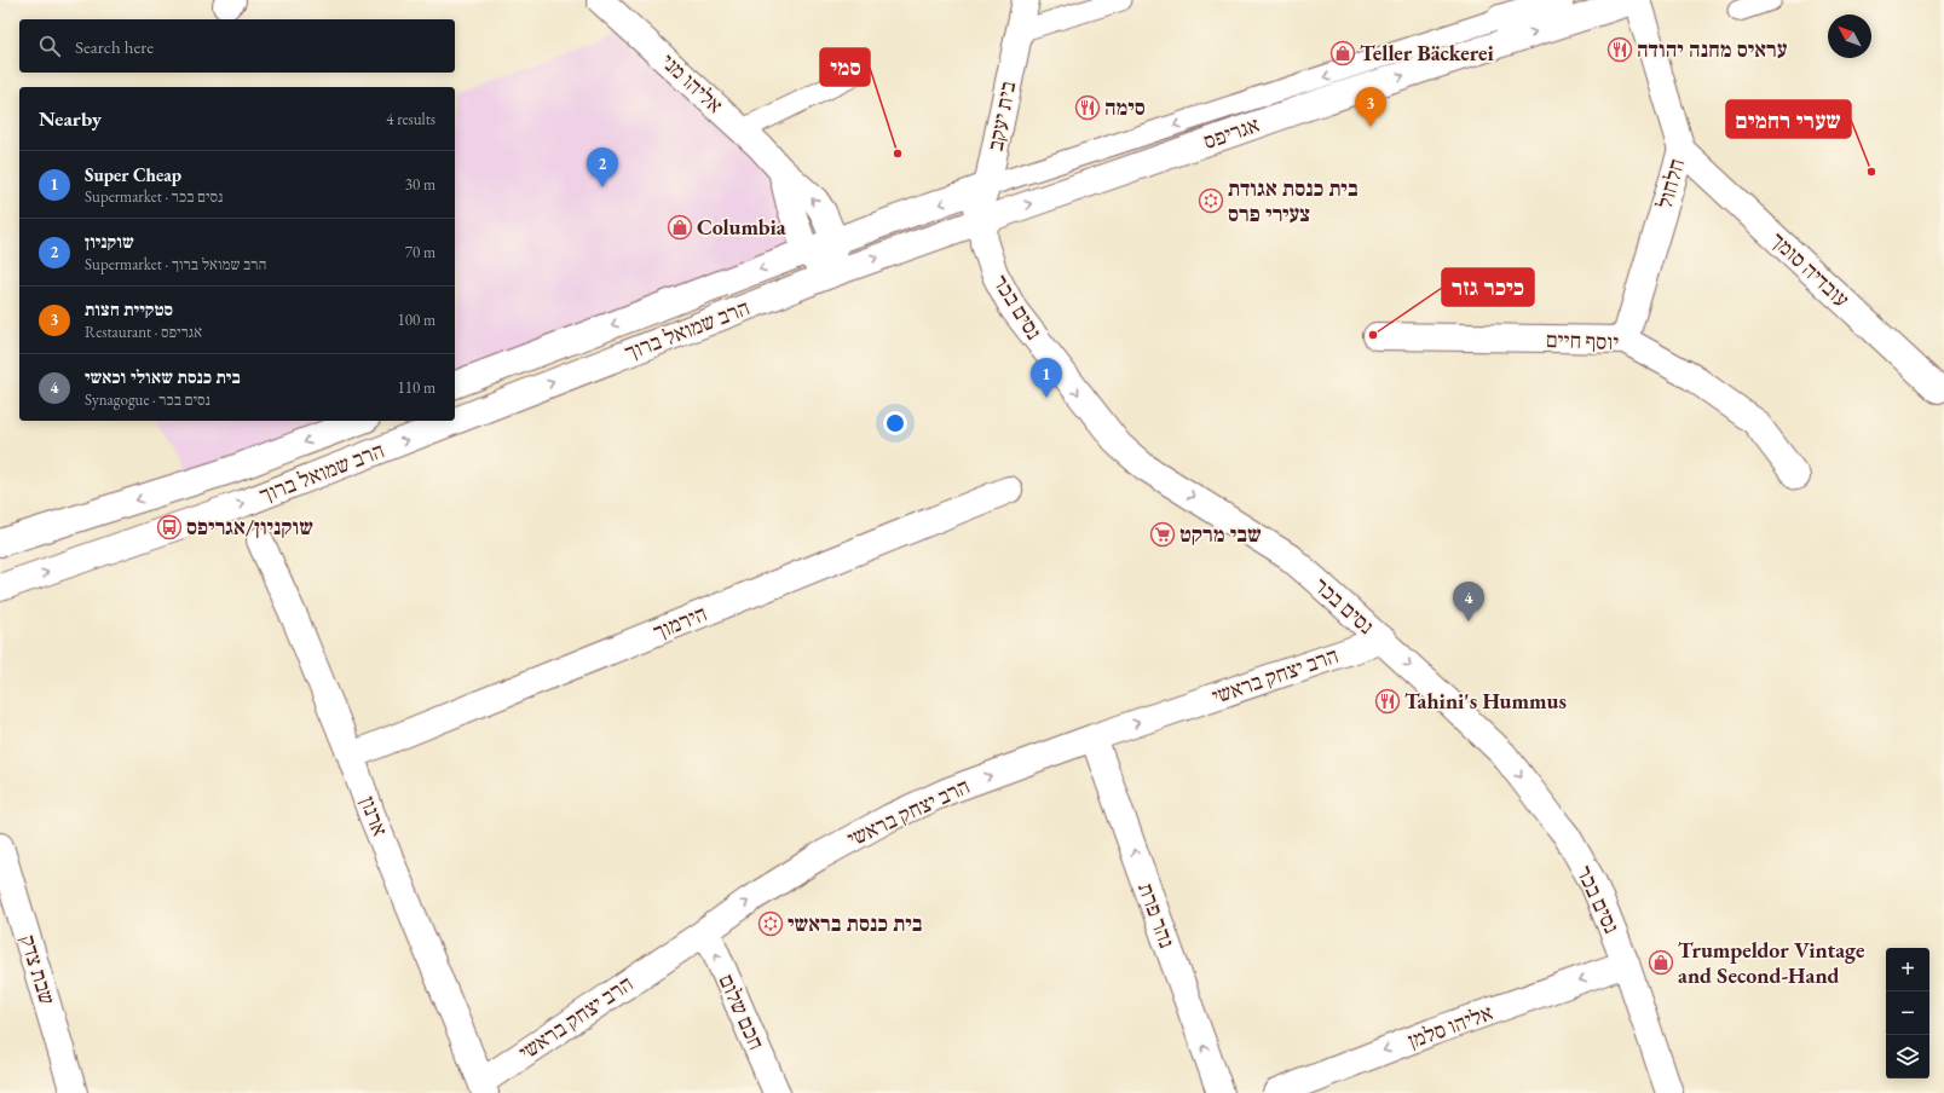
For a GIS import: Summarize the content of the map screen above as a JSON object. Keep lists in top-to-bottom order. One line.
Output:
{"streets":{"street":["אליהו מני","בית יעקב","אגריפס","חלחול","עובדיה סומך","נסים בכר","הרב שמואל ברוך","יוסף חיים","הירמוך","הרב יצחק בראשי","ארנון","נהר פרת","שבת צדק","חכם שלום","אליהו סלמן"]},"crossings":[["אליהו מני","אגריפס"],["אליהו מני","הרב שמואל ברוך"],["בית יעקב","אגריפס"],["בית יעקב","נסים בכר"],["אגריפס","חלחול"],["אגריפס","נסים בכר"],["אגריפס","הרב שמואל ברוך"],["חלחול","עובדיה סומך"],["חלחול","יוסף חיים"],["נסים בכר","הרב יצחק בראשי"],["נסים בכר","אליהו סלמן"],["הירמוך","ארנון"],["הרב יצחק בראשי","ארנון"],["הרב יצחק בראשי","נהר פרת"],["הרב יצחק בראשי","חכם שלום"]],"one_way":["נסים בכר","הרב יצחק בראשי","נהר פרת","חכם שלום","אליהו סלמן"],"places":{"restaurant":["עראיס מחנה יהודה","סימה","Tahini's Hummus"],"shop":["Teller Bäckerei","Columbia","Trumpeldor Vintage and Second-Hand"],"other":["סמי","שערי רחמים","כיכר גזר"],"synagogue":["בית כנסת אגודת צעירי פרס","בית כנסת בראשי"],"bus stop":["שוקניון/אגריפס"],"supermarket":["שבי מרקט"]},"north":"top left","page":{"search":"Search here","pins":["3","2","1","4"],"heading":["Nearby","4 results"],"list":[{"mark":"1","name":"Super Cheap","note":"Supermarket · נסים בכר","value":"30 m"},{"mark":"2","name":"שוקניון","note":"Supermarket · הרב שמואל ברוך","value":"70 m"},{"mark":"3","name":"סטקיית חצות","note":"Restaurant · אגריפס","value":"100 m"},{"mark":"4","name":"בית כנסת שאולי וכאשי","note":"Synagogue · נסים בכר","value":"110 m"}],"map_buttons":["+","−"]}}
